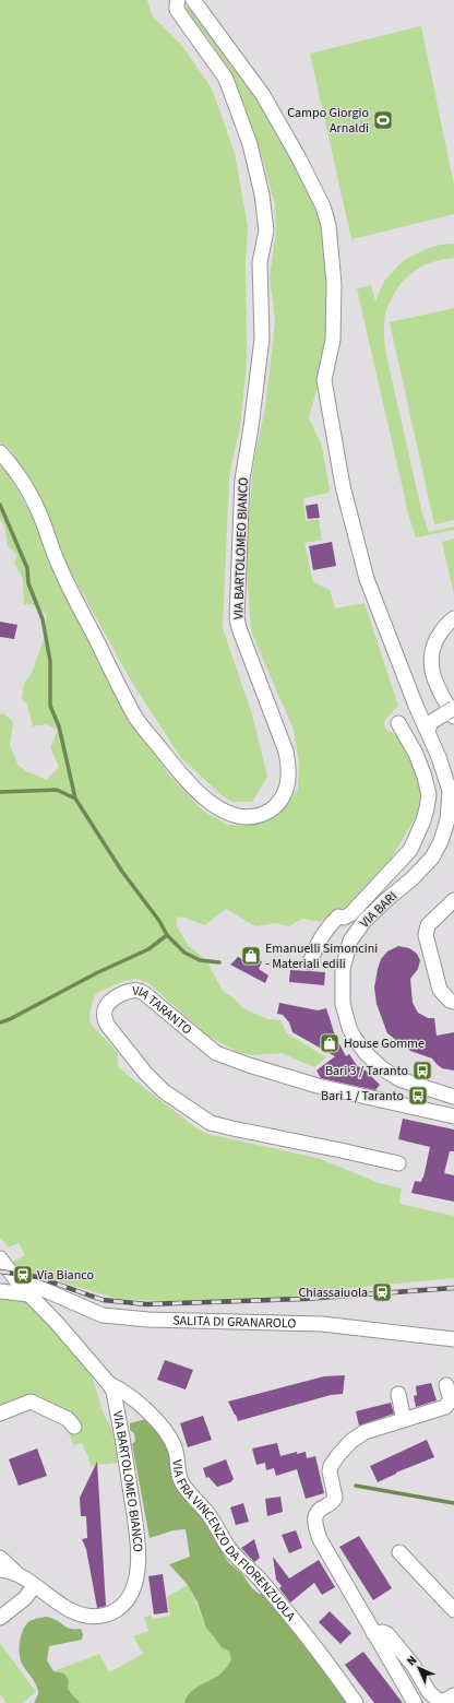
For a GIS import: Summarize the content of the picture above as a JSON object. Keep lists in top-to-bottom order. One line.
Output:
{"streets":{"street":["VIA BARTOLOMEO BIANCO","VIA BARI","VIA TARANTO","SALITA DI GRANAROLO","VIA FRA VINCENZO DA FIORENZUOLA"]},"crossings":[["VIA BARTOLOMEO BIANCO","SALITA DI GRANAROLO"],["VIA BARTOLOMEO BIANCO","VIA FRA VINCENZO DA FIORENZUOLA"]],"places":{"sports":["Campo Giorgio Arnaldi"],"shop":["Emanuelli Simoncini - Materiali edili","House Gomme"],"bus stop":["Bari 3 / Taranto","Bari 1 / Taranto"],"station":["Via Bianco","Chiassaiuola"]},"north":"top left"}
